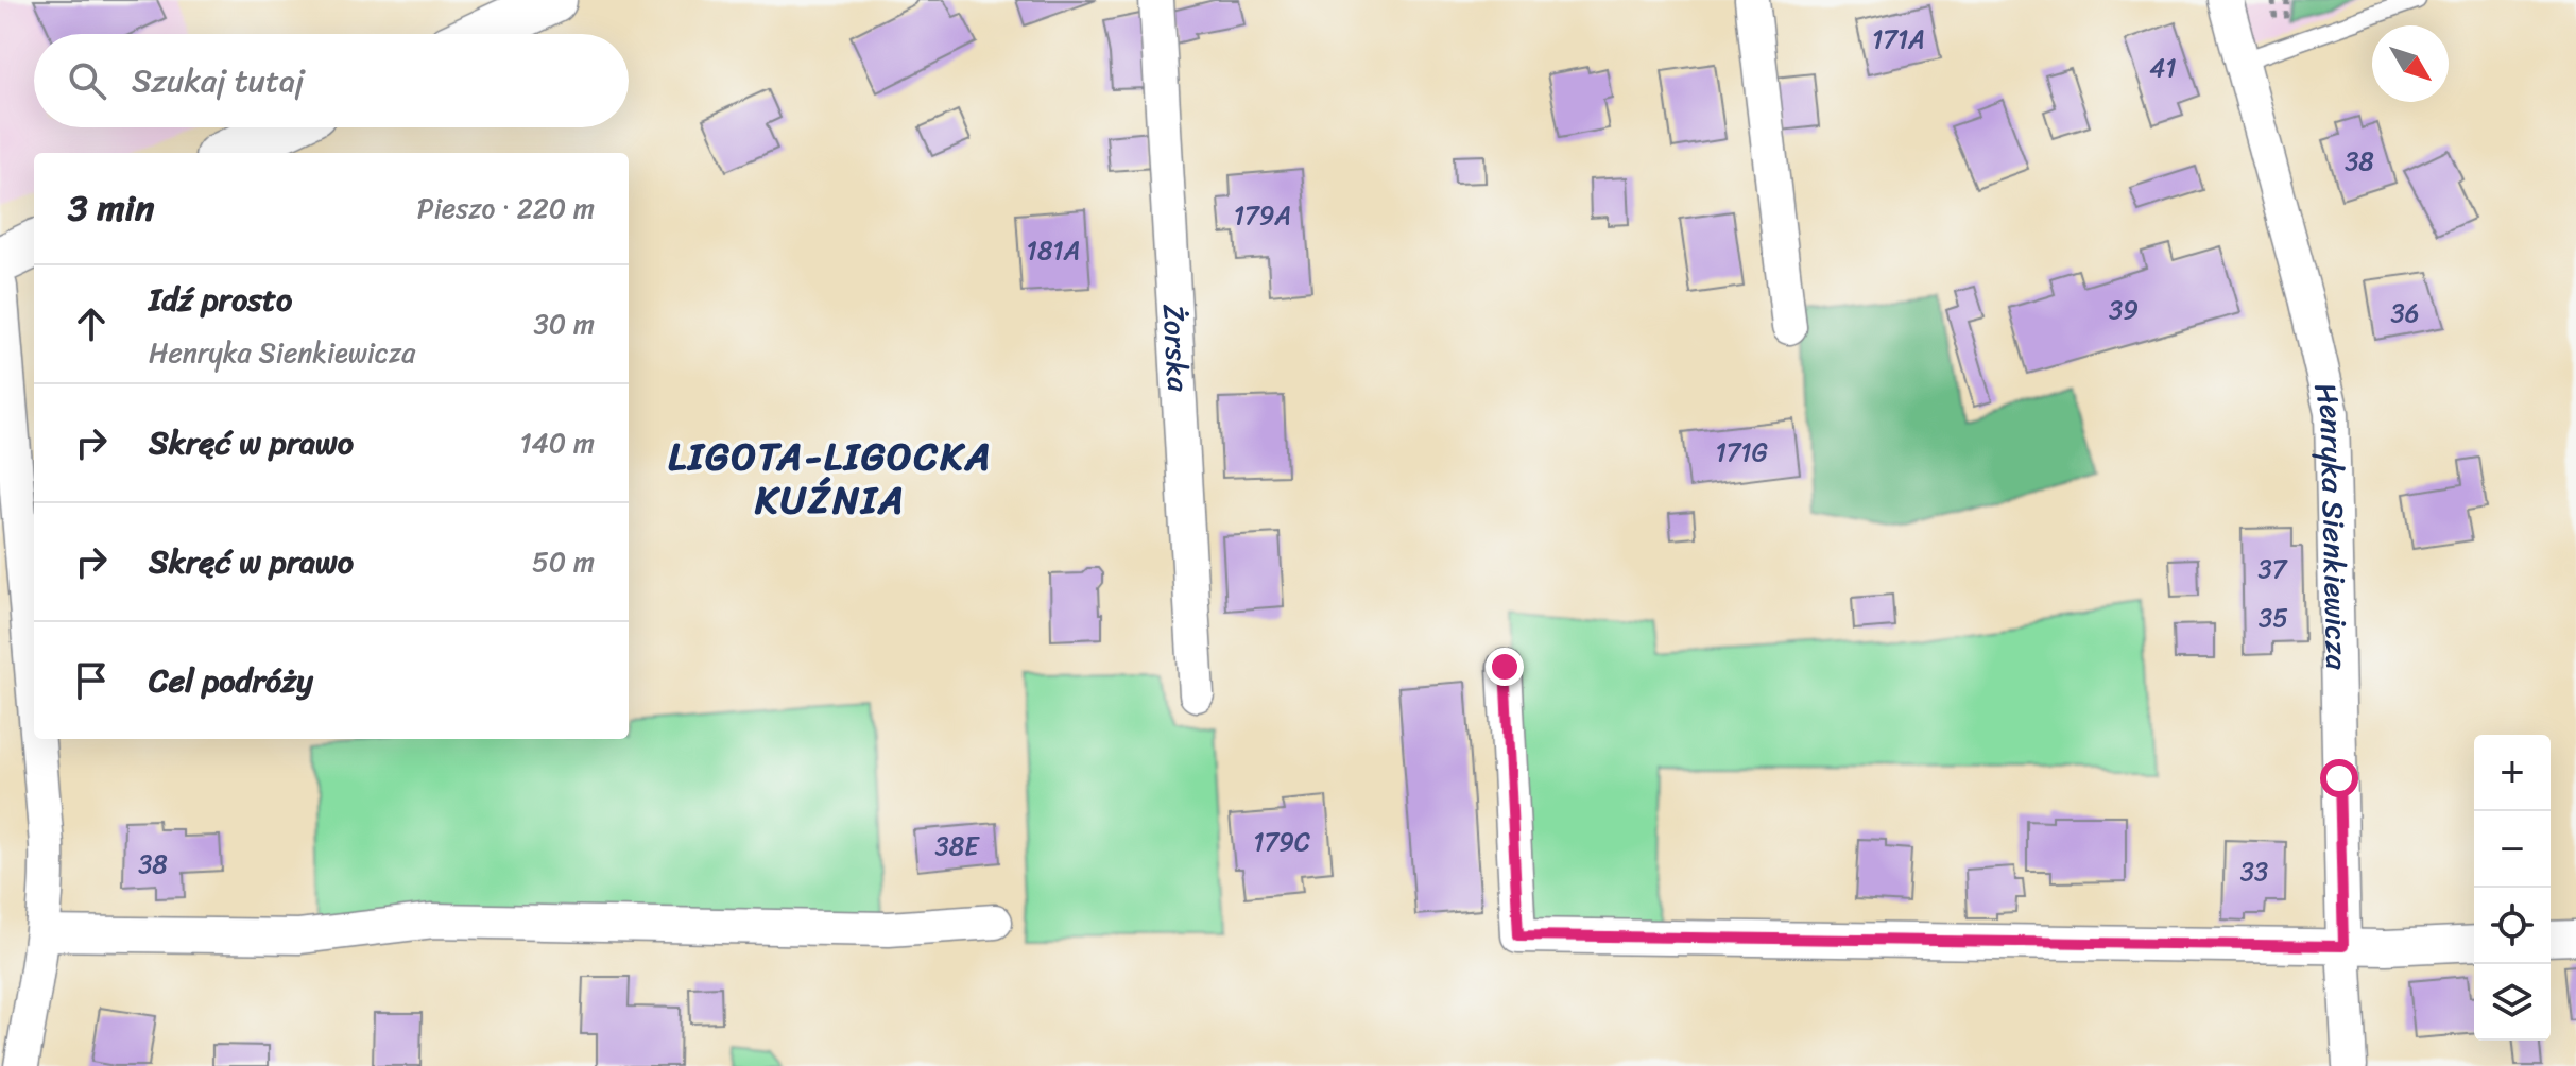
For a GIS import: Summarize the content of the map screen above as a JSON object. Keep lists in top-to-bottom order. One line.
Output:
{"streets":{"street":["Żorska","Henryka Sienkiewicza"]},"districts":["LIGOTA-LIGOCKA KUŹNIA"],"house_numbers":["171A","41","38","179A","181A","39","36","171G","37","35","179C","38E","38","33"],"north":"bottom right","page":{"search":"Szukaj tutaj","heading":["3 min","Pieszo · 220 m"],"list":[["Idź prosto","Henryka Sienkiewicza","30 m"],["Skręć w prawo","140 m"],["Skręć w prawo","50 m"],"Cel podróży"],"map_buttons":["+","−"]}}
